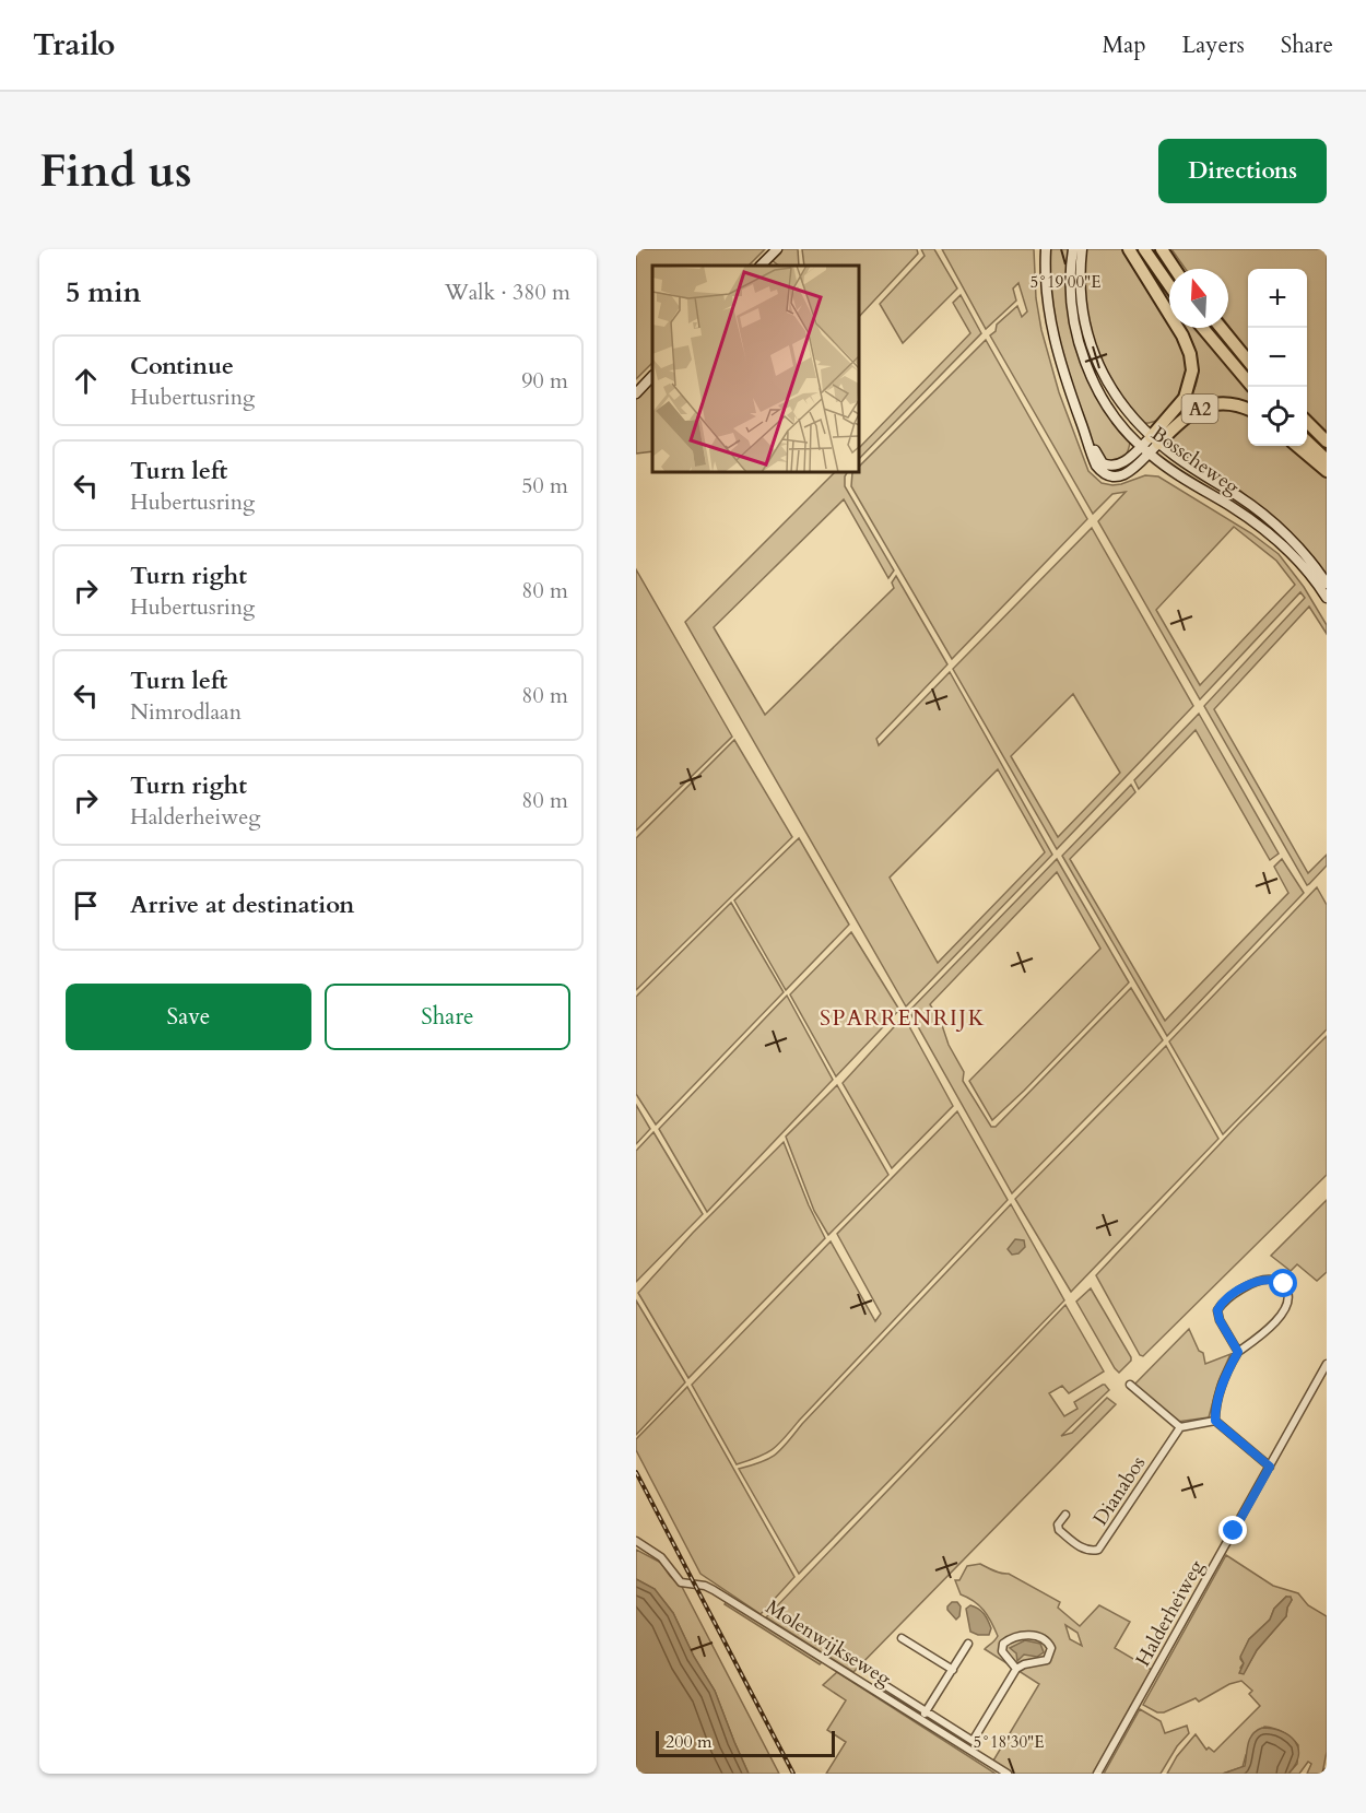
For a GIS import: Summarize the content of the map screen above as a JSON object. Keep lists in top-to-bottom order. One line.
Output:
{"streets":{"highway":["A2"],"main road":["Bosscheweg"],"street":["Dianabos","Halderheiweg","Molenwijkseweg"]},"crossings":[["A2","Bosscheweg"]],"districts":["SPARRENRIJK"],"scale_bar":"200 m","north":"top","page":{"header":"Trailo","nav":["Map","Layers","Share"],"buttons":["Directions",["Save","Share"]],"title":"Find us","heading":["5 min","Walk · 380 m"],"map_buttons":["+","−"],"list":[["Continue","Hubertusring","90 m"],["Turn left","Hubertusring","50 m"],["Turn right","Hubertusring","80 m"],["Turn left","Nimrodlaan","80 m"],["Turn right","Halderheiweg","80 m"],"Arrive at destination"],"scale":"200 m"},"coordinates":["5°19'00\"E","5°18'30\"E"]}
